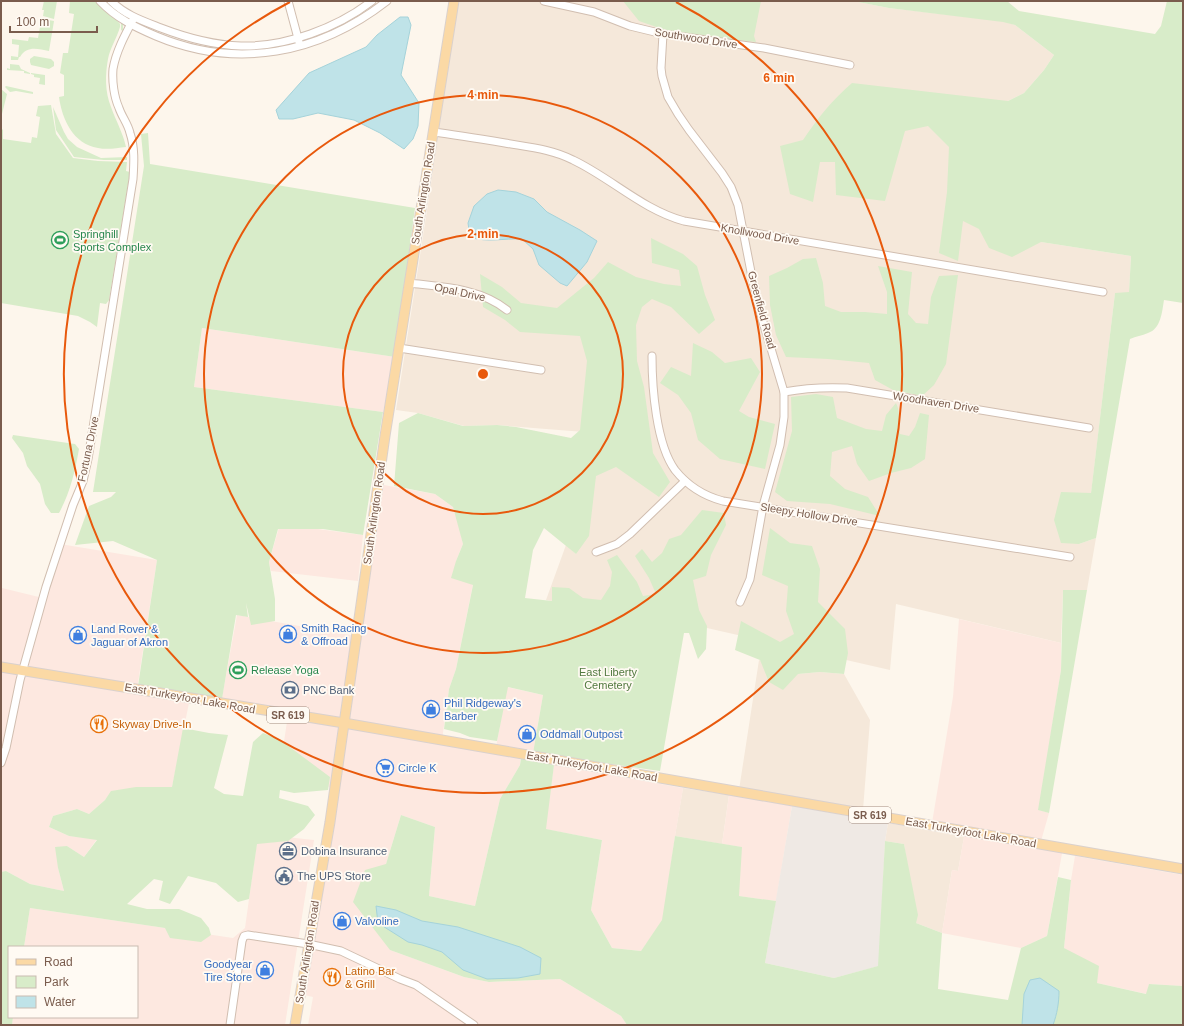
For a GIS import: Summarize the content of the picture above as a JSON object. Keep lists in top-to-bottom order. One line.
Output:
{"streets":{"main road":["South Arlington Road","East Turkeyfoot Lake Road","SR 619"],"street":["Southwood Drive","Knollwood Drive","Opal Drive","Greenfield Road","Woodhaven Drive","Fortuna Drive","Sleepy Hollow Drive"]},"crossings":[["Southwood Drive","Greenfield Road"],["South Arlington Road","Knollwood Drive"],["South Arlington Road","Opal Drive"],["South Arlington Road","East Turkeyfoot Lake Road"],["Knollwood Drive","Greenfield Road"],["Greenfield Road","Woodhaven Drive"],["Greenfield Road","Sleepy Hollow Drive"],["Fortuna Drive","East Turkeyfoot Lake Road"]],"parks":["East Liberty Cemetery"],"places":{"sports":["Springhill Sports Complex","Release Yoga"],"shop":["Smith Racing & Offroad","Land Rover & Jaguar of Akron","Phil Ridgeway's Barber","Oddmall Outpost","Valvoline","Goodyear Tire Store"],"bank":["PNC Bank"],"restaurant":["Skyway Drive-In","Latino Bar & Grill"],"supermarket":["Circle K"],"office":["Dobina Insurance"],"public building":["The UPS Store"]},"legend":["Road","Park","Water"],"scale_bar":"100 m","rings":["6 min","4 min","2 min"]}
